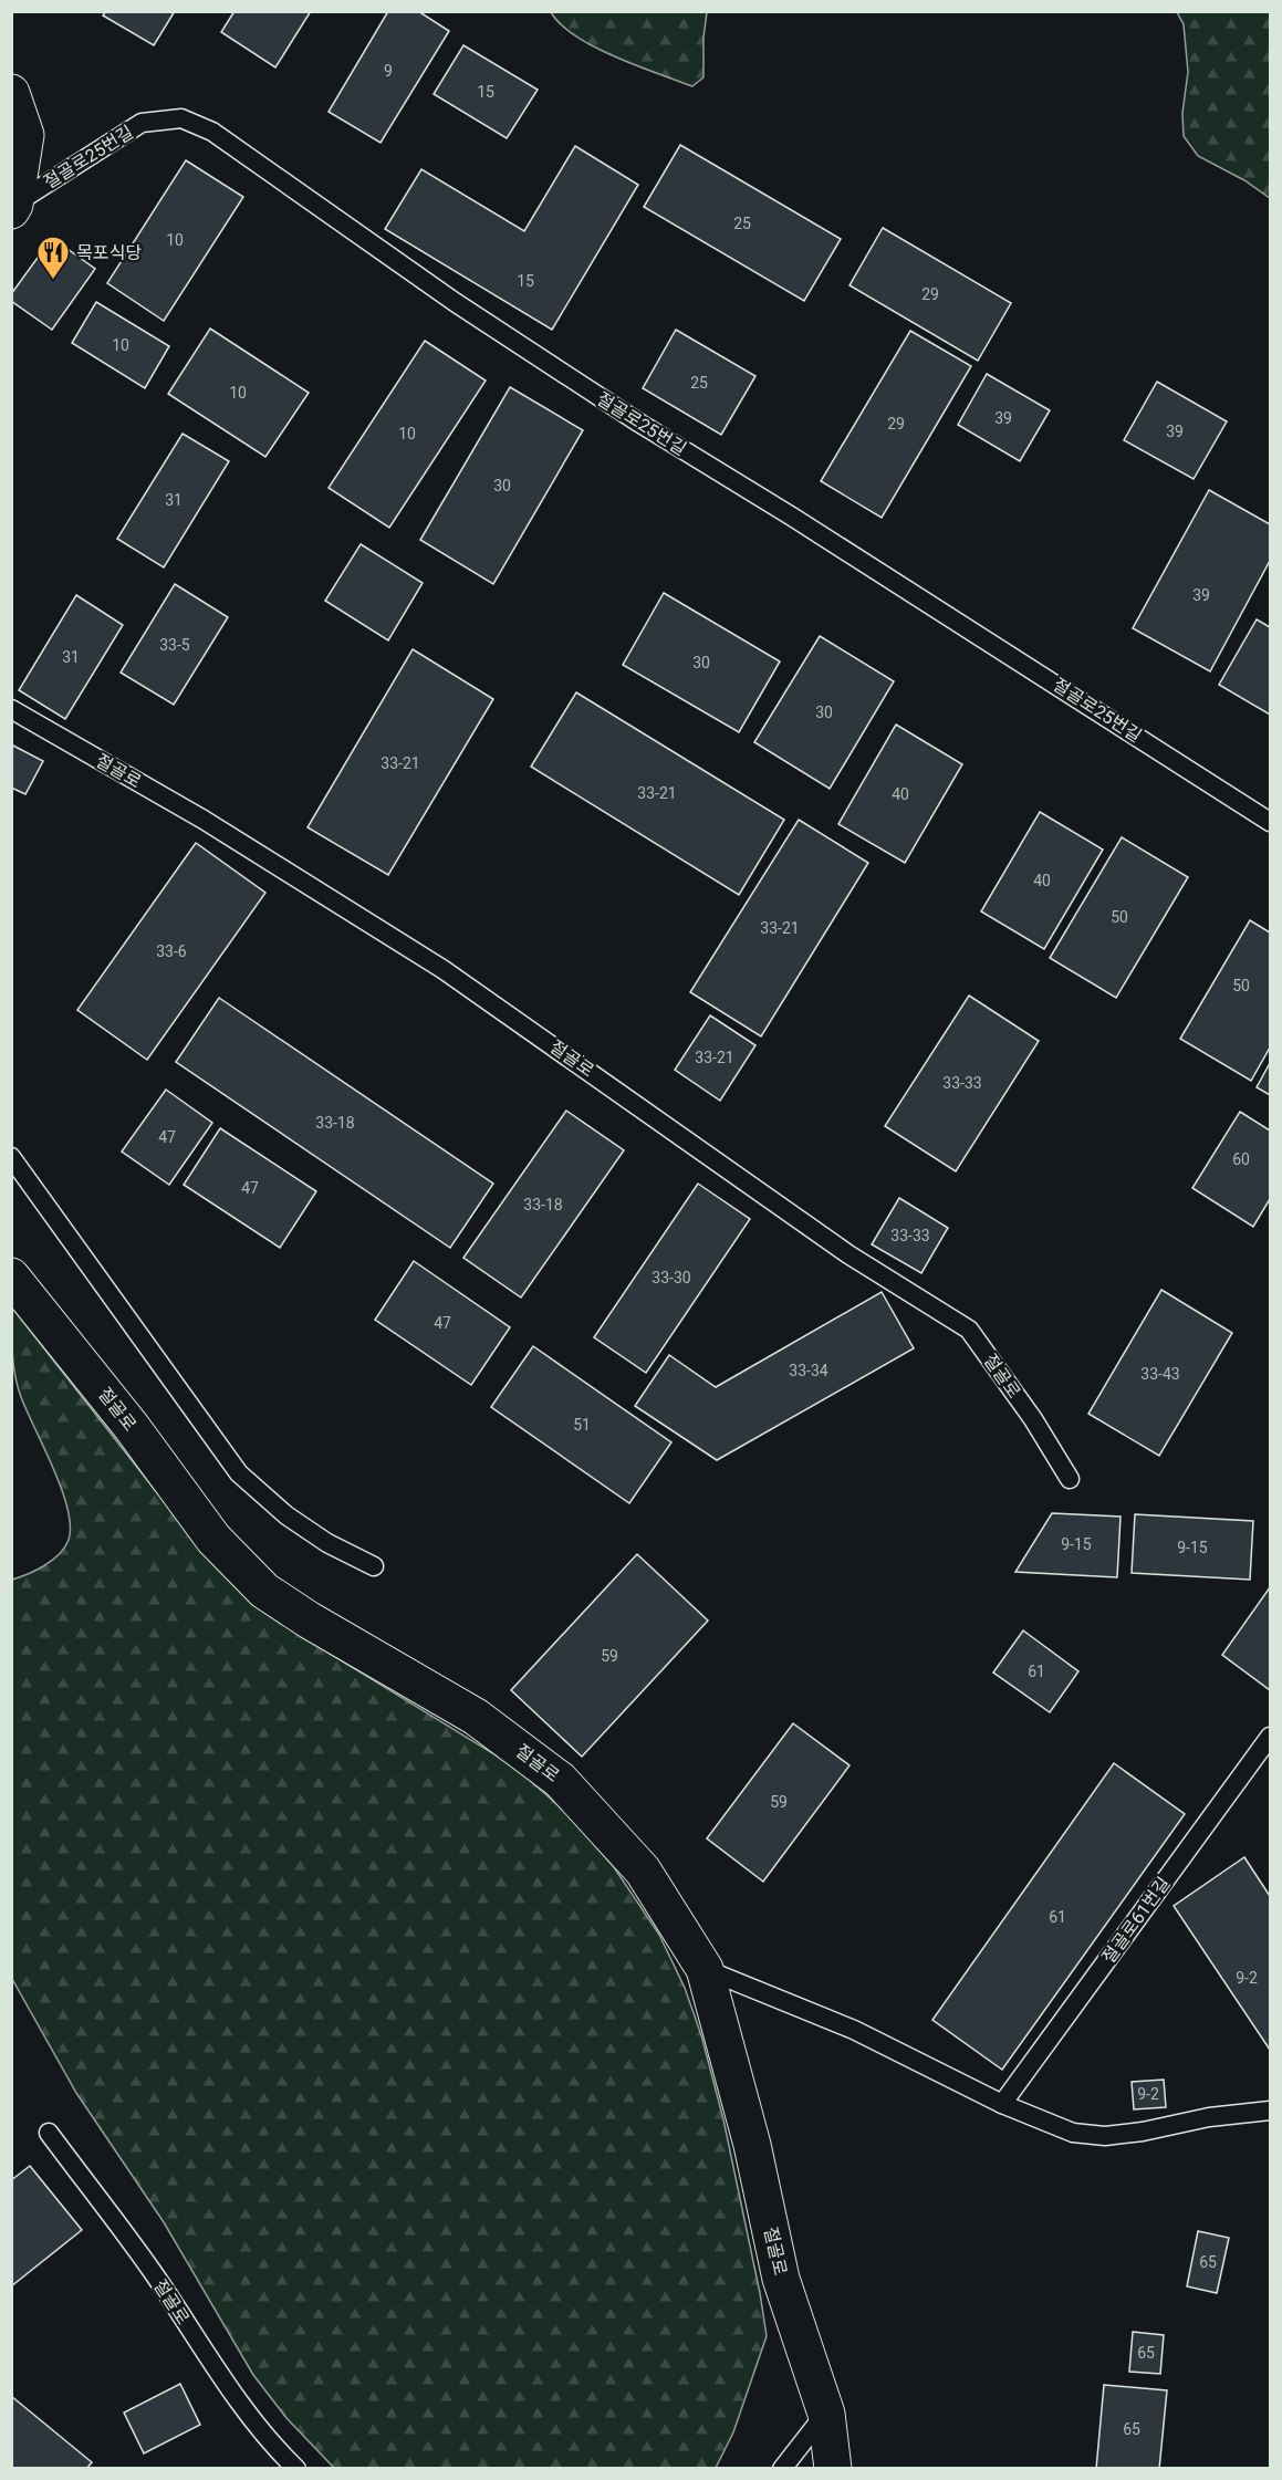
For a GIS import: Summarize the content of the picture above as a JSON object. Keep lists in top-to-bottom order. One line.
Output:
{"streets":{"street":["절골로"],"lane":["절골로25번길","절골로61번길"]},"places":{"restaurant":["목포식당"]},"house_numbers":["9","15","25","10","15","29","10","25","10","39","29","39","10","30","31","39","33-5","31","30","30","33-21","33-21","40","40","50","33-21","33-6","50","33-21","33-33","33-18","47","60","47","33-18","33-33","33-30","47","33-34","33-43","51","9-15","9-15","59","61","59","61","9-2","9-2","65","65","65"]}
